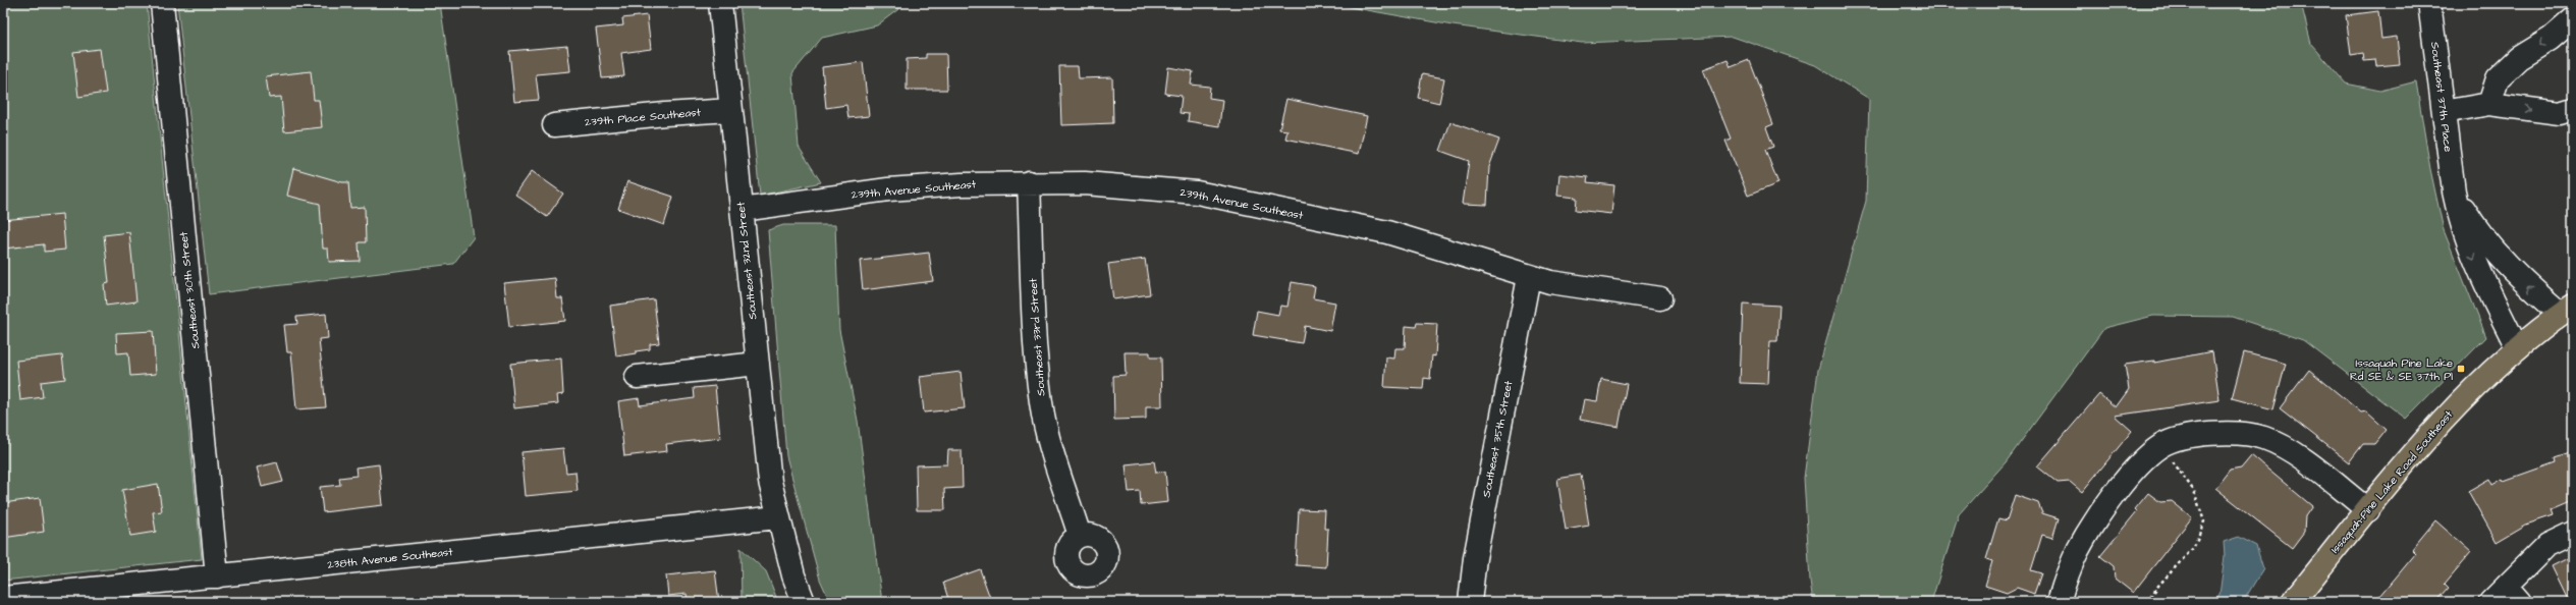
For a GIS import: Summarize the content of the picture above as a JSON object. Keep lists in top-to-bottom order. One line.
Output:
{"streets":{"main road":["Issaquah-Pine Lake Road Southeast"],"street":["Southeast 37th Place","239th Place Southeast","239th Avenue Southeast","Southeast 32nd Street","Southeast 30th Street","Southeast 33rd Street","Southeast 35th Street","238th Avenue Southeast"]},"crossings":[["Southeast 37th Place","Issaquah-Pine Lake Road Southeast"],["239th Place Southeast","Southeast 32nd Street"],["239th Avenue Southeast","Southeast 32nd Street"],["239th Avenue Southeast","Southeast 33rd Street"],["239th Avenue Southeast","Southeast 35th Street"],["Southeast 32nd Street","238th Avenue Southeast"],["Southeast 30th Street","238th Avenue Southeast"]],"places":{"transit":["Issaquah Pine Lake Rd SE & SE 37th Pl"]}}
